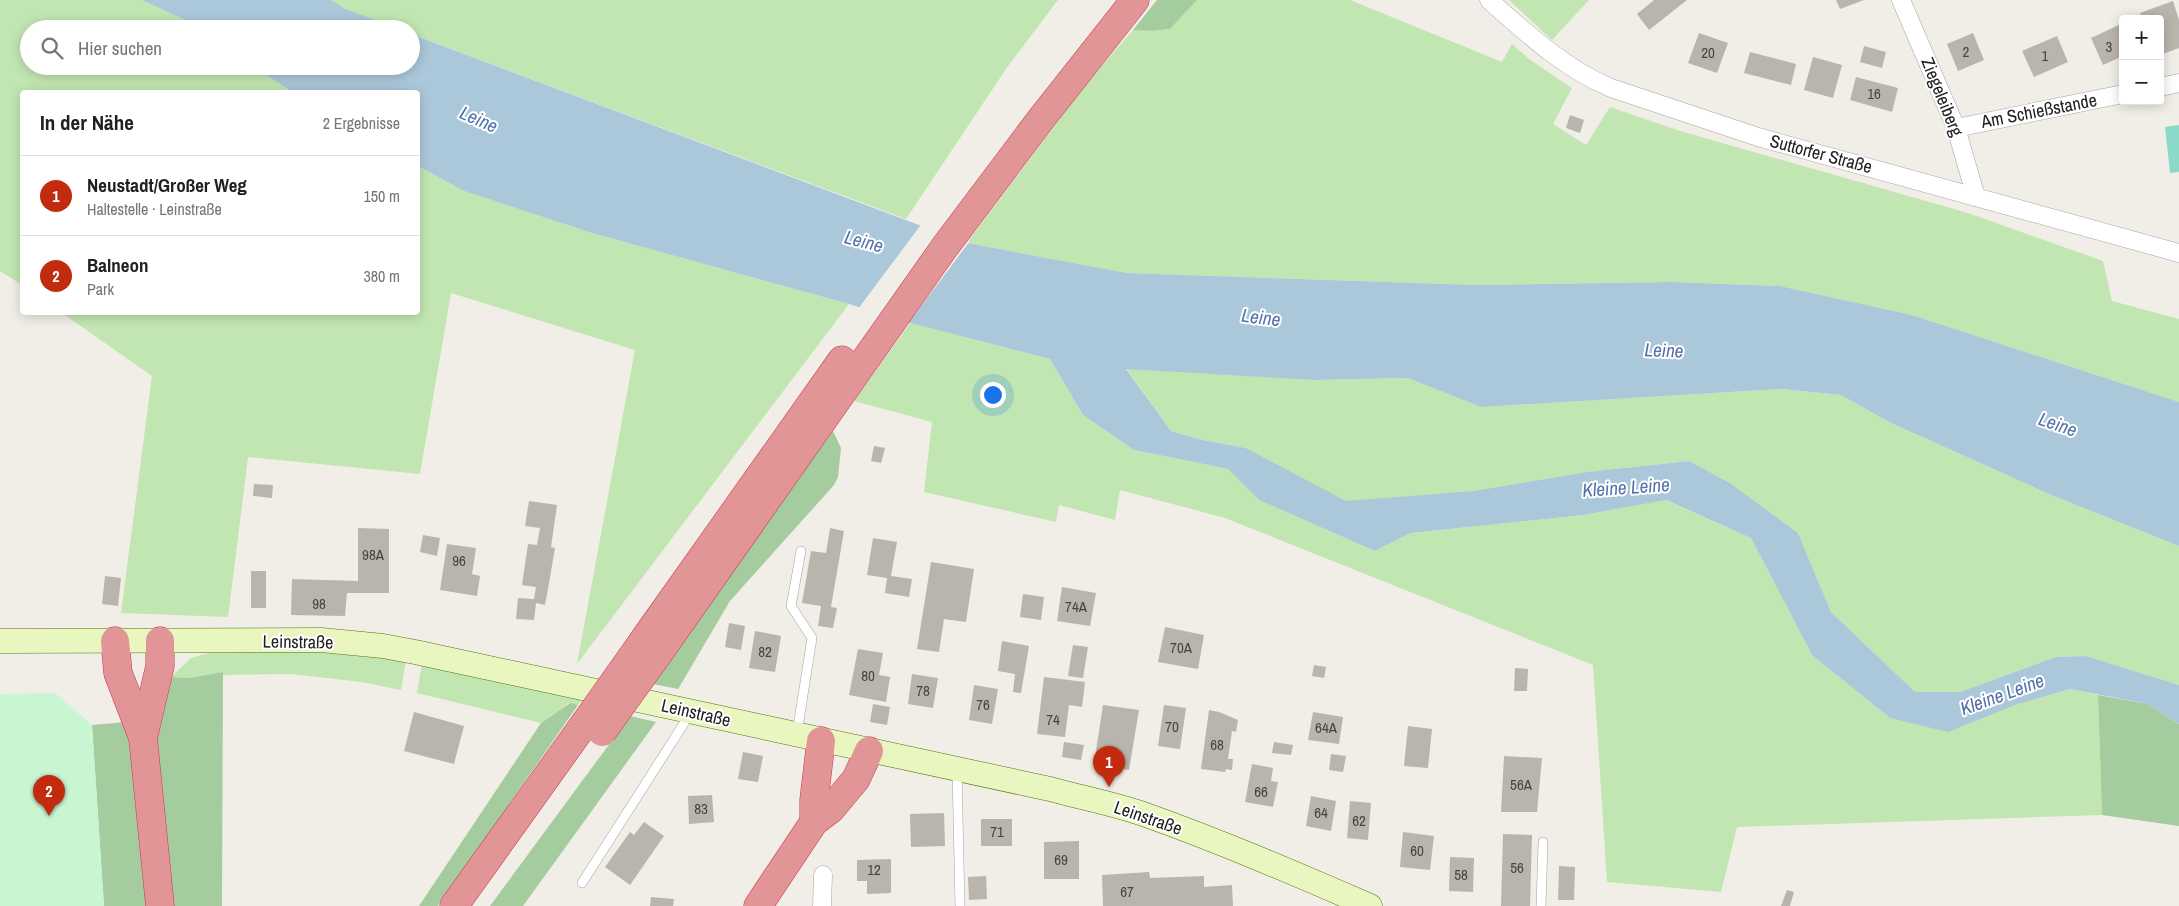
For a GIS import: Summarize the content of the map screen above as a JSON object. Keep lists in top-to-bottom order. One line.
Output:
{"streets":{"main road":["Leinstraße"],"street":["Ziegeleiberg","Am Schießstande","Suttorfer Straße"]},"crossings":[["Ziegeleiberg","Am Schießstande"],["Ziegeleiberg","Suttorfer Straße"]],"water":["Leine","Kleine Leine"],"house_numbers":["3","2","20","1","16","98A","96","98","74A","70A","82","80","78","76","74","70","64A","68","56A","66","83","64","62","71","60","69","56","12","58","67"],"page":{"map_buttons":["+","−"],"search":"Hier suchen","heading":["In der Nähe","2 Ergebnisse"],"list":[{"mark":"1","name":"Neustadt/Großer Weg","note":"Haltestelle · Leinstraße","value":"150 m"},{"mark":"2","name":"Balneon","note":"Park","value":"380 m"}],"pins":["1","2"]}}
